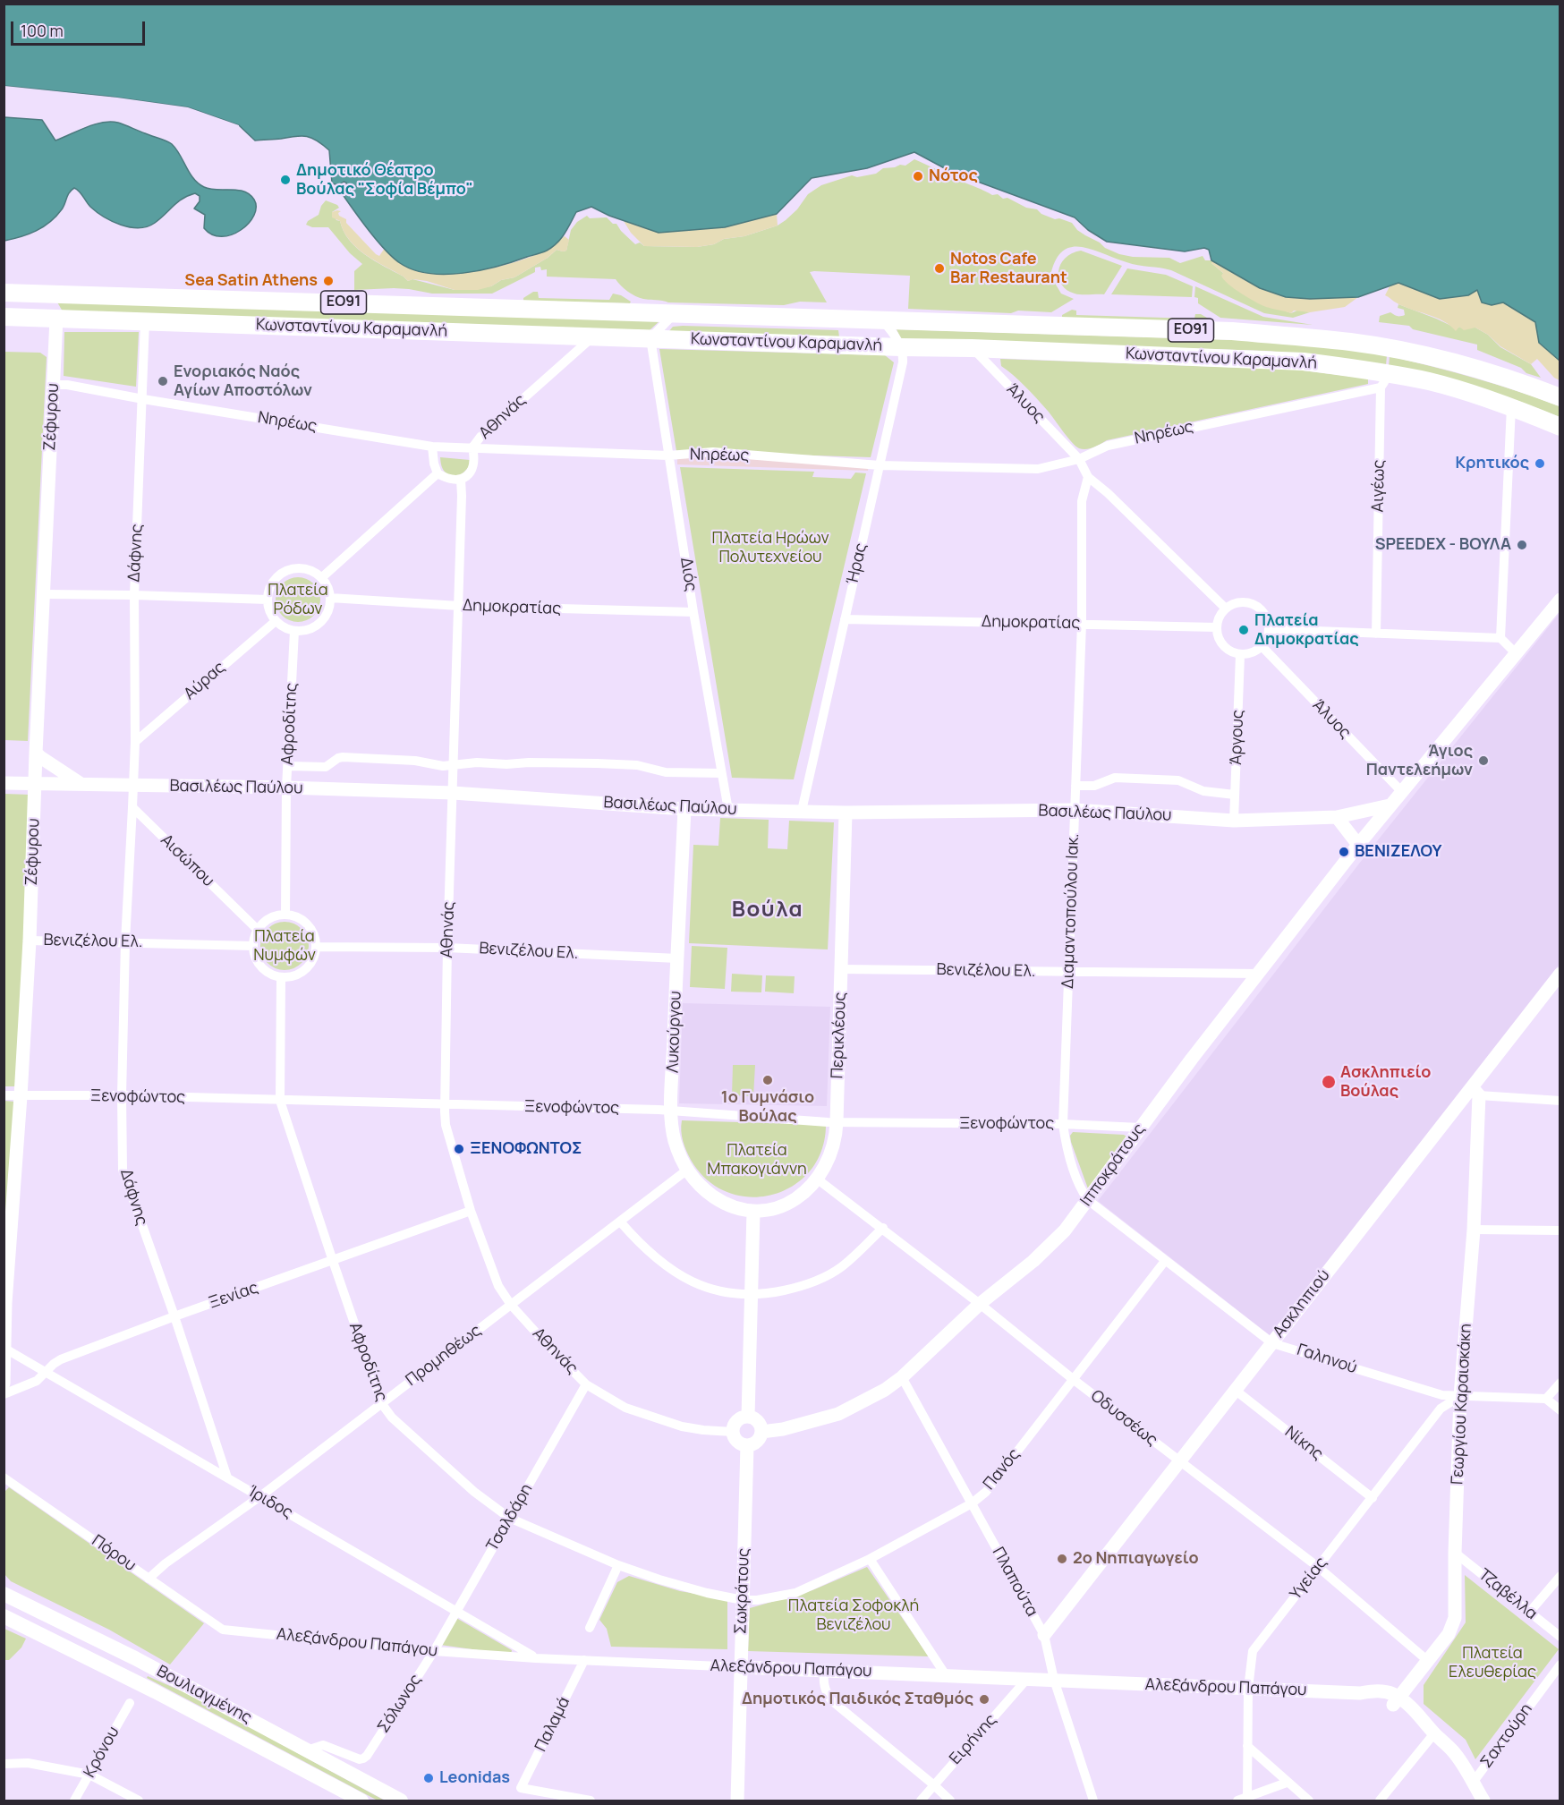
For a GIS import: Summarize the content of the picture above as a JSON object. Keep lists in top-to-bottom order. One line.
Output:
{"streets":{"highway":["ΕΟ91","Κωνσταντίνου Καραμανλή"],"main road":["Βουλιαγμένης"],"street":["Άλυος","Ζέφυρου","Αθηνάς","Νηρέως","Αιγέως","Δάφνης","Ήρας","Διός","Δημοκρατίας","Αύρας","Αφροδίτης","Άργους","Βασιλέως Παύλου","Αισώπου","Διαμαντοπούλου Ιακ.","Βενιζέλου Ελ.","Λυκούργου","Περικλέους","Ξενοφώντος","Ιπποκράτους","Ξενίας","Ασκληπιού","Προμηθέως","Γαληνού","Γεωργίου Καραισκάκη","Οδυσσέως","Νίκης","Πανός","Ίριδος","Τσαλδάρη","Πόρου","Υγείας","Πλαπούτα","Σωκράτους","Τζαβέλλα","Αλεξάνδρου Παπάγου","Σόλωνος","Παλαμά","Σαχτούρη","Ειρήνης","Κρόνου"]},"crossings":[["Κωνσταντίνου Καραμανλή","Άλυος"],["Κωνσταντίνου Καραμανλή","Ζέφυρου"],["Κωνσταντίνου Καραμανλή","Αθηνάς"],["Κωνσταντίνου Καραμανλή","Νηρέως"],["Κωνσταντίνου Καραμανλή","Αιγέως"],["Κωνσταντίνου Καραμανλή","Δάφνης"],["Κωνσταντίνου Καραμανλή","Ήρας"],["Κωνσταντίνου Καραμανλή","Διός"],["Άλυος","Νηρέως"],["Άλυος","Δημοκρατίας"],["Άλυος","Άργους"],["Ζέφυρου","Νηρέως"],["Ζέφυρου","Βασιλέως Παύλου"],["Ζέφυρου","Βενιζέλου Ελ."],["Ζέφυρου","Ξενοφώντος"],["Ζέφυρου","Ίριδος"],["Αθηνάς","Νηρέως"],["Αθηνάς","Δημοκρατίας"],["Αθηνάς","Βασιλέως Παύλου"],["Αθηνάς","Βενιζέλου Ελ."],["Αθηνάς","Ξενοφώντος"],["Αθηνάς","Ιπποκράτους"],["Αθηνάς","Ξενίας"],["Αθηνάς","Προμηθέως"],["Αθηνάς","Τσαλδάρη"],["Αθηνάς","Σωκράτους"],["Νηρέως","Αιγέως"],["Νηρέως","Δάφνης"],["Νηρέως","Ήρας"],["Νηρέως","Διός"],["Δάφνης","Αύρας"],["Δάφνης","Βασιλέως Παύλου"],["Δάφνης","Αισώπου"],["Δάφνης","Βενιζέλου Ελ."],["Δάφνης","Ξενοφώντος"],["Δάφνης","Ξενίας"],["Δάφνης","Ίριδος"],["Ήρας","Δημοκρατίας"],["Ήρας","Βασιλέως Παύλου"],["Διός","Δημοκρατίας"],["Διός","Βασιλέως Παύλου"],["Δημοκρατίας","Αύρας"],["Δημοκρατίας","Αφροδίτης"],["Δημοκρατίας","Άργους"],["Δημοκρατίας","Διαμαντοπούλου Ιακ."],["Αύρας","Αφροδίτης"],["Αφροδίτης","Βασιλέως Παύλου"],["Αφροδίτης","Αισώπου"],["Αφροδίτης","Βενιζέλου Ελ."],["Αφροδίτης","Ξενοφώντος"],["Αφροδίτης","Ξενίας"],["Αφροδίτης","Προμηθέως"],["Αφροδίτης","Πανός"],["Αφροδίτης","Τσαλδάρη"],["Αφροδίτης","Σωκράτους"],["Άργους","Βασιλέως Παύλου"],["Βασιλέως Παύλου","Διαμαντοπούλου Ιακ."],["Βασιλέως Παύλου","Λυκούργου"],["Βασιλέως Παύλου","Περικλέους"],["Βασιλέως Παύλου","Ιπποκράτους"],["Αισώπου","Βενιζέλου Ελ."],["Διαμαντοπούλου Ιακ.","Βενιζέλου Ελ."],["Διαμαντοπούλου Ιακ.","Ξενοφώντος"],["Διαμαντοπούλου Ιακ.","Ιπποκράτους"],["Διαμαντοπούλου Ιακ.","Γαληνού"],["Βενιζέλου Ελ.","Λυκούργου"],["Βενιζέλου Ελ.","Περικλέους"],["Βενιζέλου Ελ.","Ιπποκράτους"],["Λυκούργου","Περικλέους"],["Λυκούργου","Ξενοφώντος"],["Λυκούργου","Προμηθέως"],["Περικλέους","Ξενοφώντος"],["Περικλέους","Οδυσσέως"],["Ξενοφώντος","Ιπποκράτους"],["Ιπποκράτους","Γαληνού"],["Ιπποκράτους","Οδυσσέως"],["Ιπποκράτους","Πλαπούτα"],["Ιπποκράτους","Σωκράτους"],["Ξενίας","Ίριδος"],["Ασκληπιού","Γαληνού"],["Ασκληπιού","Γεωργίου Καραισκάκη"],["Ασκληπιού","Οδυσσέως"],["Ασκληπιού","Νίκης"],["Ασκληπιού","Πλαπούτα"],["Προμηθέως","Ίριδος"],["Προμηθέως","Πόρου"],["Γαληνού","Γεωργίου Καραισκάκη"],["Γαληνού","Πανός"],["Γαληνού","Υγείας"],["Γεωργίου Καραισκάκη","Οδυσσέως"],["Γεωργίου Καραισκάκη","Υγείας"],["Γεωργίου Καραισκάκη","Τζαβέλλα"],["Γεωργίου Καραισκάκη","Αλεξάνδρου Παπάγου"],["Οδυσσέως","Πανός"],["Οδυσσέως","Υγείας"],["Νίκης","Υγείας"],["Πανός","Πλαπούτα"],["Πανός","Σωκράτους"],["Ίριδος","Τσαλδάρη"],["Ίριδος","Αλεξάνδρου Παπάγου"],["Τσαλδάρη","Αλεξάνδρου Παπάγου"],["Τσαλδάρη","Σόλωνος"],["Πόρου","Αλεξάνδρου Παπάγου"],["Υγείας","Αλεξάνδρου Παπάγου"],["Πλαπούτα","Αλεξάνδρου Παπάγου"],["Σωκράτους","Αλεξάνδρου Παπάγου"],["Αλεξάνδρου Παπάγου","Σόλωνος"],["Αλεξάνδρου Παπάγου","Παλαμά"],["Αλεξάνδρου Παπάγου","Ειρήνης"],["Βουλιαγμένης","Σόλωνος"]],"districts":["Βούλα"],"parks":["Πλατεία Ηρώων Πολυτεχνείου","Πλατεία Ρόδων","Πλατεία Νυμφών","Πλατεία Μπακογιάννη","Πλατεία Σοφοκλή Βενιζέλου","Πλατεία Ελευθερίας"],"places":["Νότος","Δημοτικό Θέατρο Βούλας \"Σοφία Βέμπο\"","Notos Cafe Bar Restaurant","Sea Satin Athens","Ενοριακός Ναός Αγίων Αποστόλων","Κρητικός","SPEEDEX - ΒΟΥΛΑ","Πλατεία Δημοκρατίας","Άγιος Παντελεήμων","ΒΕΝΙΖΕΛΟΥ","1ο Γυμνάσιο Βούλας","Ασκληπιείο Βούλας","ΞΕΝΟΦΩΝΤΟΣ","2ο Νηπιαγωγείο","Δημοτικός Παιδικός Σταθμός","Leonidas"],"scale_bar":"100 m"}
